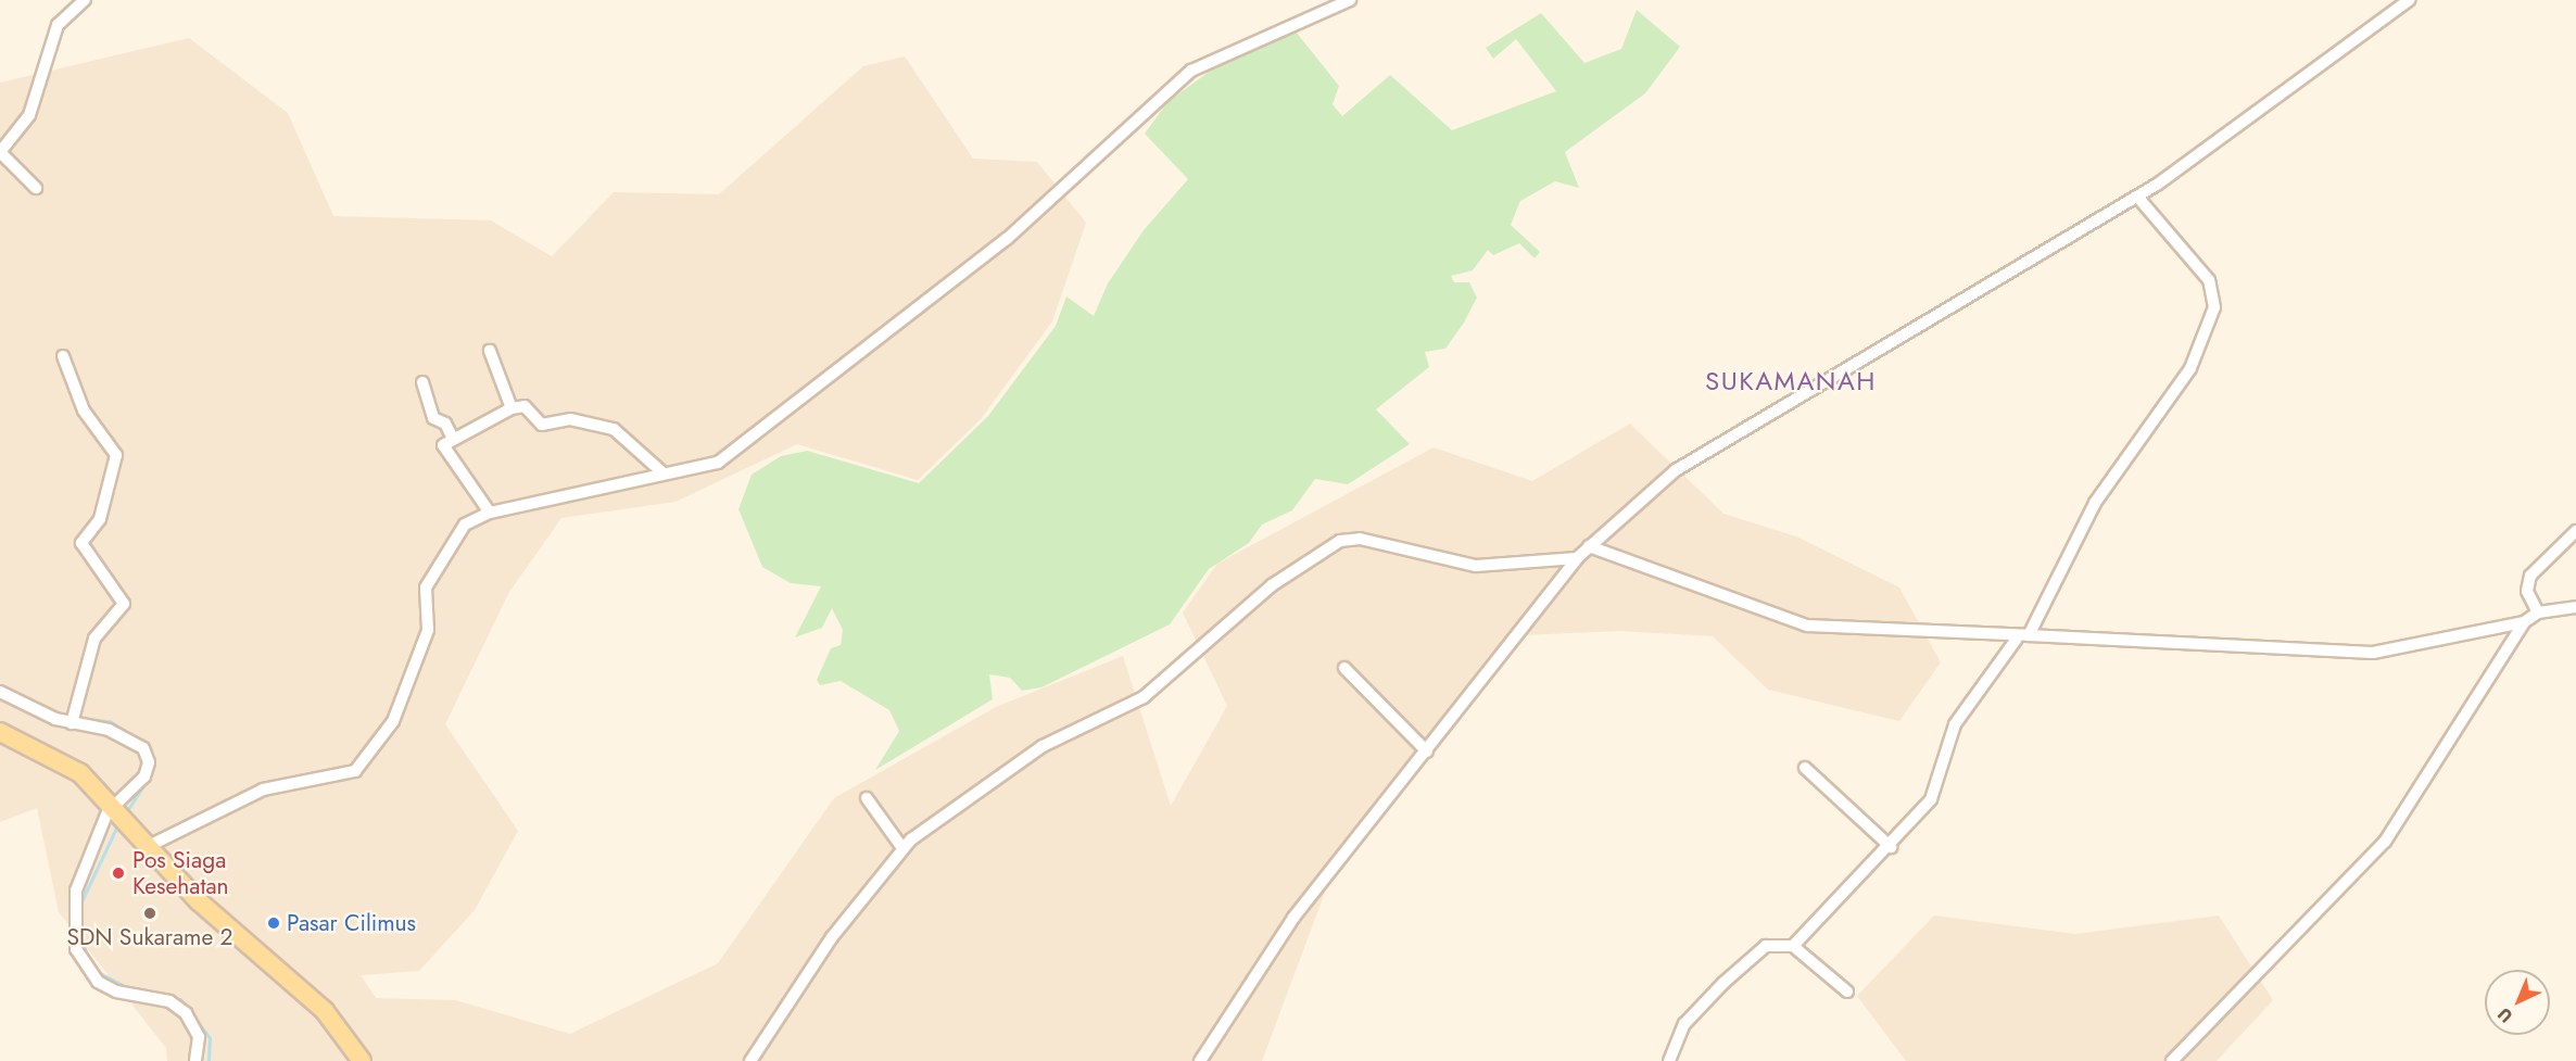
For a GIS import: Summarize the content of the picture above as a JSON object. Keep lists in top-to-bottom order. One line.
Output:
{"districts":["SUKAMANAH"],"places":["Pos Siaga Kesehatan","SDN Sukarame 2","Pasar Cilimus"],"north":"bottom left"}
